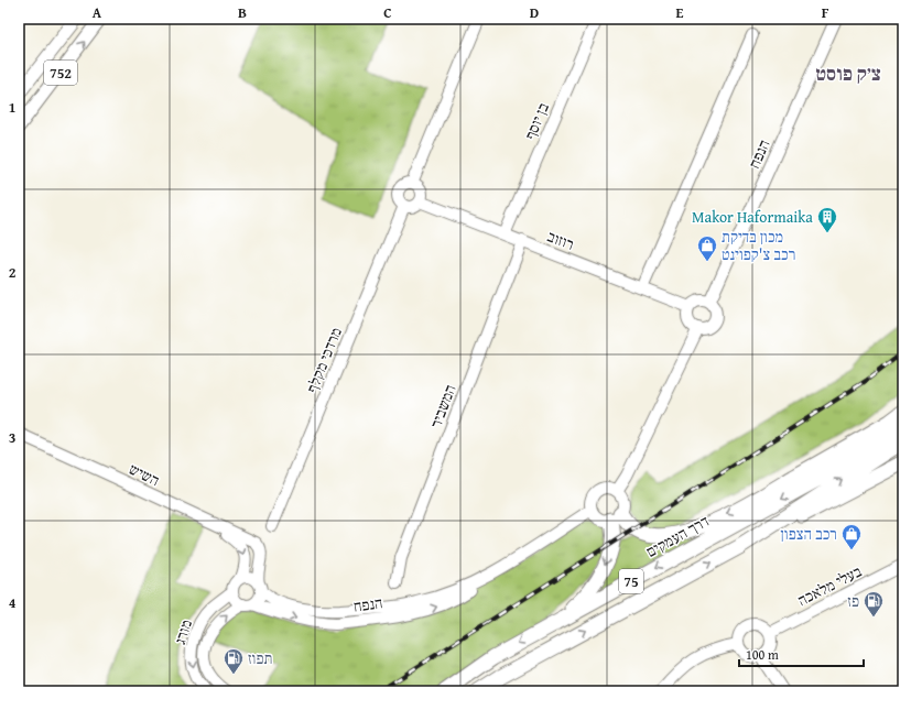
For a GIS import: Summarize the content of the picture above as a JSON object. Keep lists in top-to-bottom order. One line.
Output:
{"streets":{"highway":["דרך העמקים","75"],"main road":["752"],"street":["בן יוסף","הנפח","רוזוב","מרדכי מקלף","המשביר","השיש","בעלי מלאכה","מורג"]},"crossings":[["בן יוסף","רוזוב"],["הנפח","רוזוב"],["הנפח","השיש"],["הנפח","מורג"],["רוזוב","מרדכי מקלף"],["רוזוב","המשביר"],["השיש","מורג"]],"districts":["צ׳ק פוסט"],"places":{"building":["Makor Haformaika"],"shop":["מכון בדיקת רכב צ'קפוינט","רכב הצפון"],"fuel station":["פז","תפוז"]},"scale_bar":"100 m","grid":{"columns":["A","B","C","D","E","F"],"rows":["1","2","3","4"]}}
